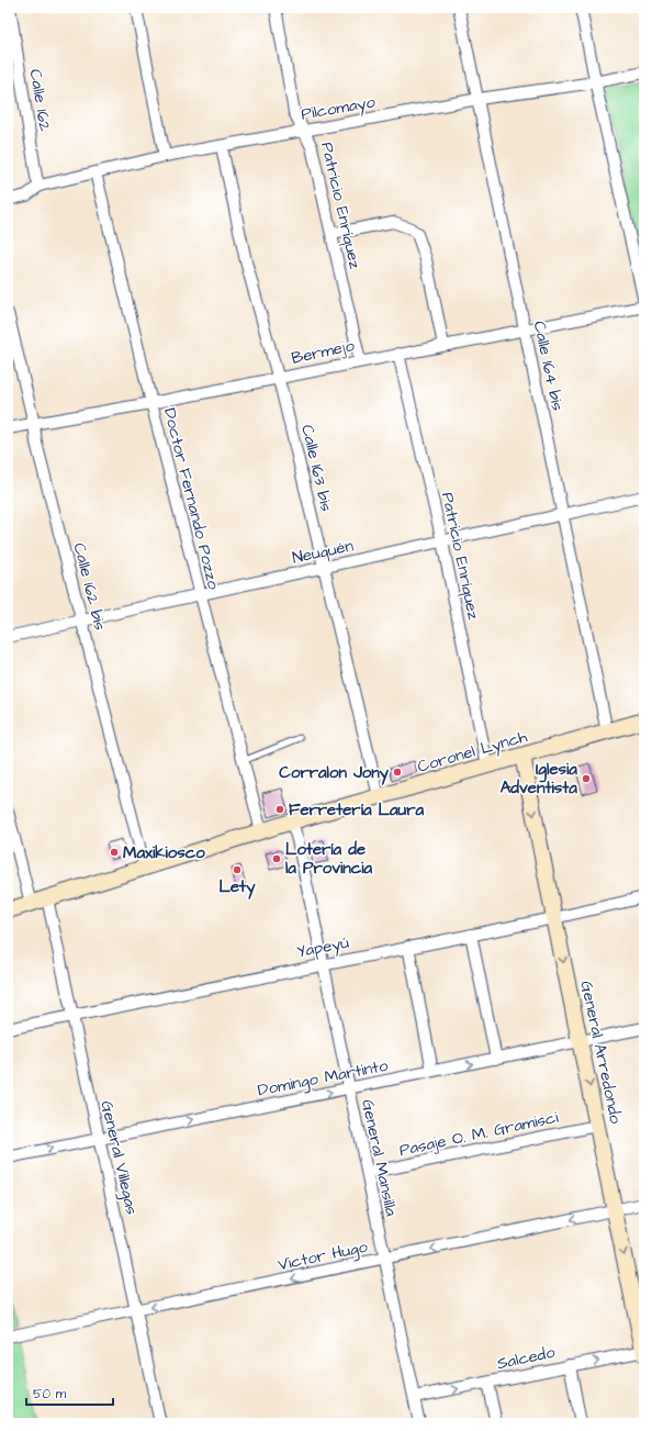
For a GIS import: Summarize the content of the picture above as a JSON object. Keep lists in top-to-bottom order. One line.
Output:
{"streets":{"street":["Calle 162","Pilcomayo","Patricio Enríquez","Bermejo","Calle 164 bis","Calle 163 bis","Doctor Fernando Pozzo","Neuquén","Calle 162 bis","Coronel Lynch","Yapeyú","General Arredondo","Domingo Martinto","Pasaje O. M. Gramisci","General Villegas","General Mansilla","Victor Hugo","Salcedo"]},"crossings":[["Calle 162","Pilcomayo"],["Pilcomayo","Patricio Enríquez"],["Pilcomayo","Calle 164 bis"],["Pilcomayo","Calle 163 bis"],["Pilcomayo","Doctor Fernando Pozzo"],["Patricio Enríquez","Bermejo"],["Patricio Enríquez","Neuquén"],["Patricio Enríquez","Coronel Lynch"],["Bermejo","Calle 164 bis"],["Bermejo","Calle 163 bis"],["Bermejo","Doctor Fernando Pozzo"],["Bermejo","Calle 162 bis"],["Calle 164 bis","Neuquén"],["Calle 164 bis","Coronel Lynch"],["Calle 163 bis","Neuquén"],["Calle 163 bis","Coronel Lynch"],["Doctor Fernando Pozzo","Neuquén"],["Doctor Fernando Pozzo","Coronel Lynch"],["Neuquén","Calle 162 bis"],["Calle 162 bis","Coronel Lynch"],["Coronel Lynch","General Arredondo"],["Coronel Lynch","General Villegas"],["Coronel Lynch","General Mansilla"],["Yapeyú","General Arredondo"],["Yapeyú","General Villegas"],["Yapeyú","General Mansilla"],["General Arredondo","Domingo Martinto"],["General Arredondo","Pasaje O. M. Gramisci"],["General Arredondo","Victor Hugo"],["General Arredondo","Salcedo"],["Domingo Martinto","General Villegas"],["Domingo Martinto","General Mansilla"],["Pasaje O. M. Gramisci","General Mansilla"],["General Villegas","Victor Hugo"],["General Mansilla","Victor Hugo"],["General Mansilla","Salcedo"]],"one_way":["General Arredondo","Domingo Martinto","Victor Hugo","Salcedo"],"places":["Corralon Jony","Iglesia Adventista","Ferretería Laura","Maxikiosco","Lotería de la Provincia","Lety"],"scale_bar":"50 m"}
